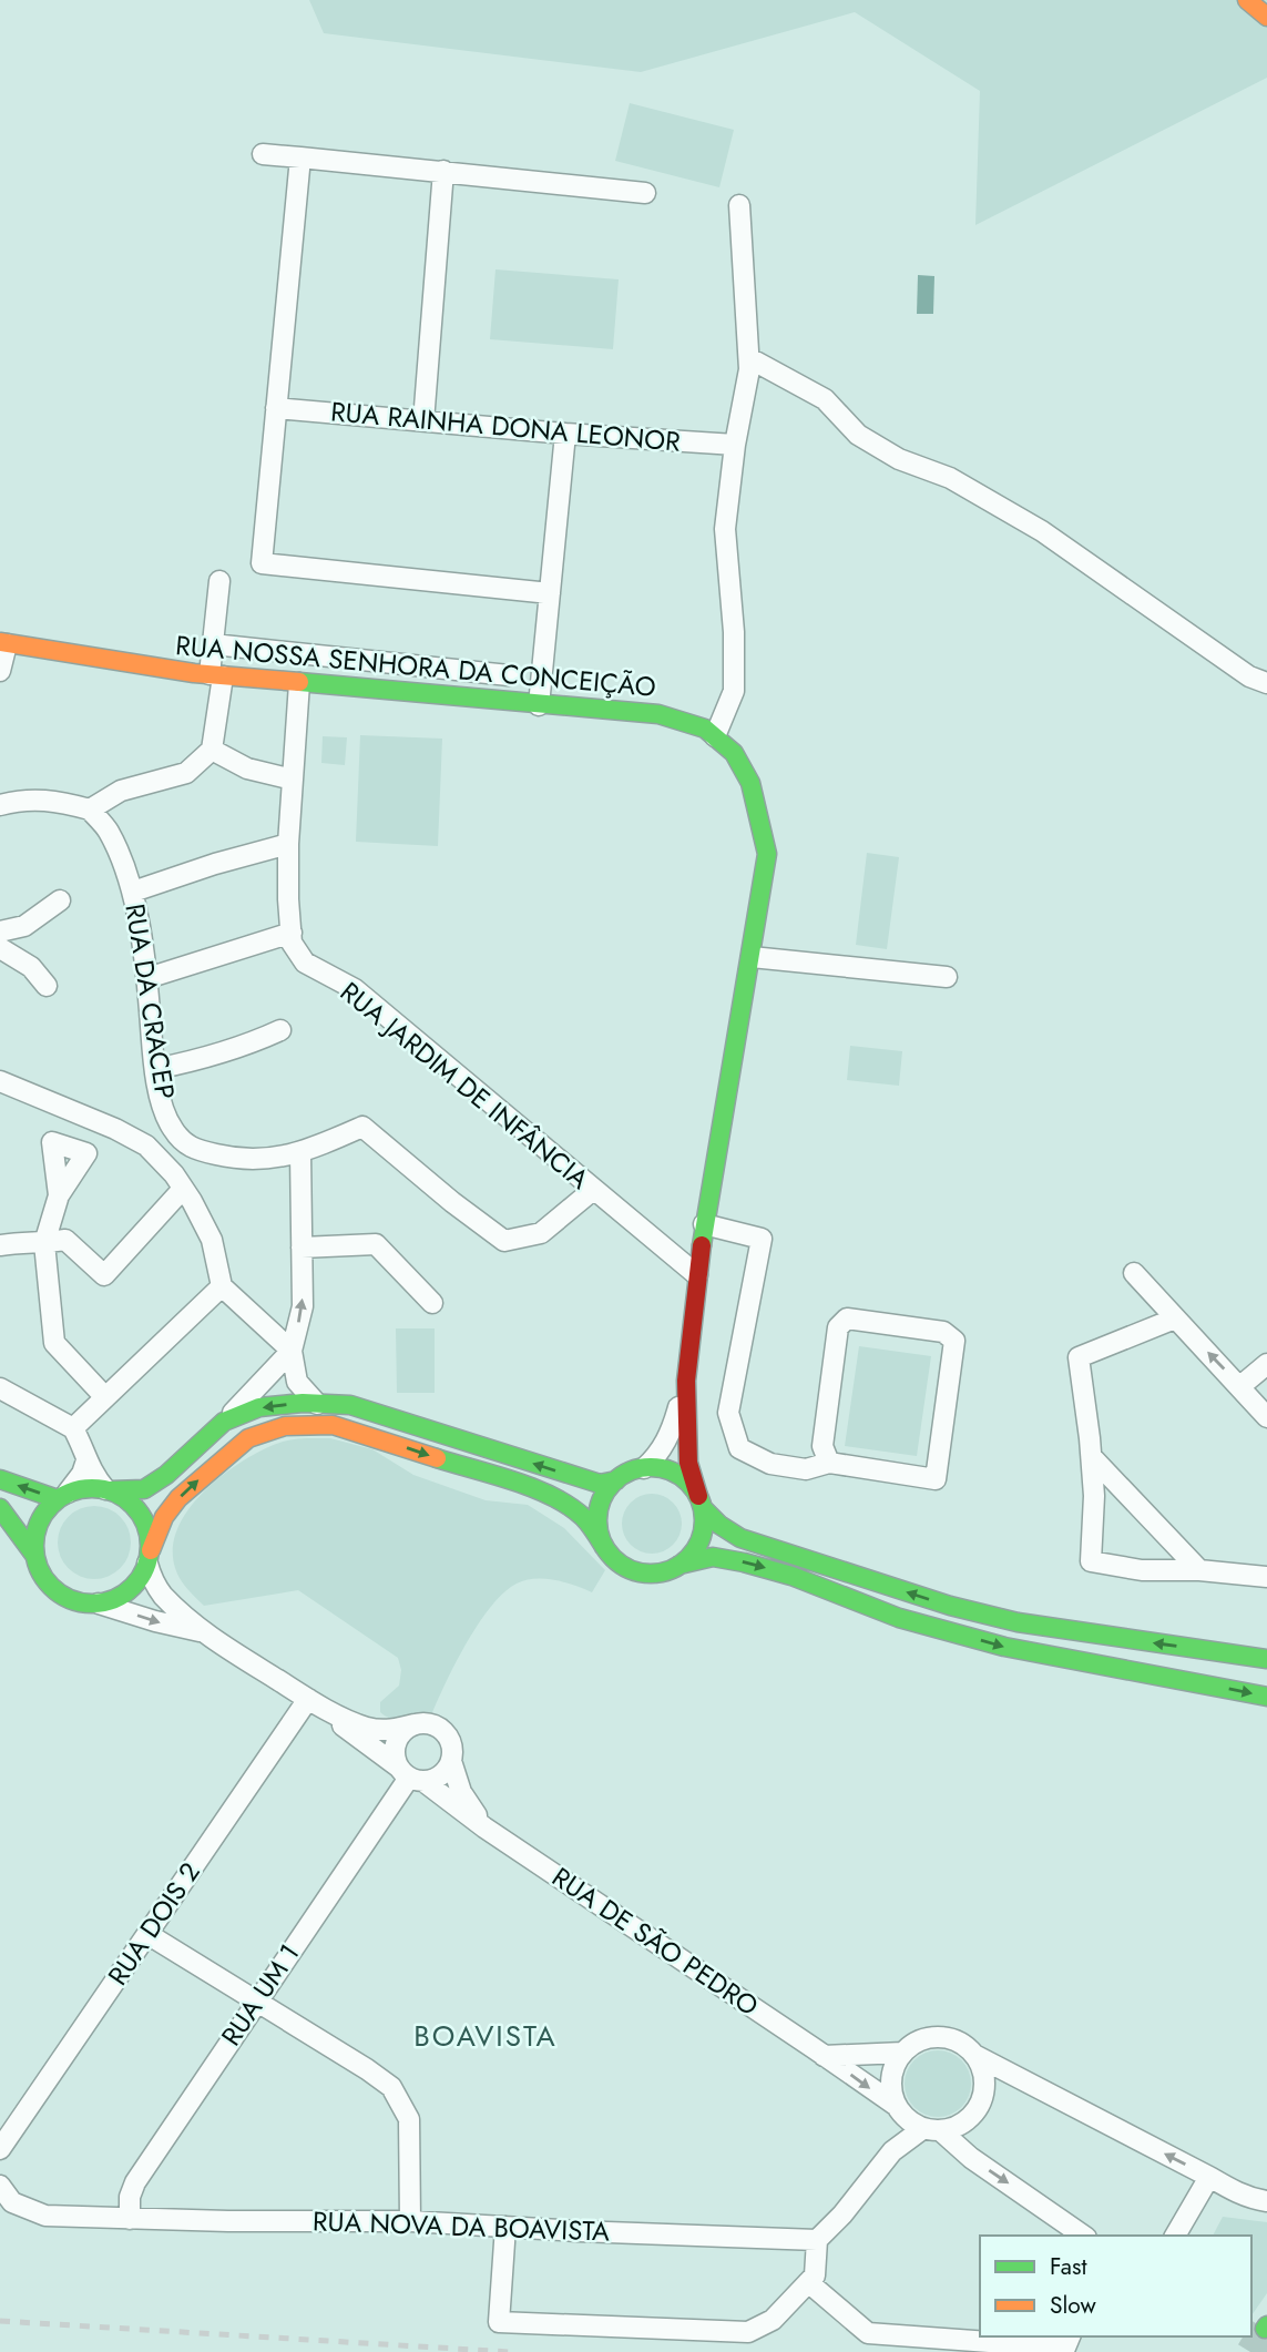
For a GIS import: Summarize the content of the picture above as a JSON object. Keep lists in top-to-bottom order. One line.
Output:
{"streets":{"main road":["RUA NOSSA SENHORA DA CONCEIÇÃO"],"street":["RUA RAINHA DONA LEONOR","RUA DA CRACEP","RUA JARDIM DE INFÂNCIA","RUA DOIS 2","RUA DE SÃO PEDRO","RUA UM 1","RUA NOVA DA BOAVISTA"]},"crossings":[["RUA NOSSA SENHORA DA CONCEIÇÃO","RUA JARDIM DE INFÂNCIA"],["RUA DA CRACEP","RUA JARDIM DE INFÂNCIA"],["RUA DOIS 2","RUA DE SÃO PEDRO"],["RUA DE SÃO PEDRO","RUA UM 1"],["RUA UM 1","RUA NOVA DA BOAVISTA"]],"districts":["BOAVISTA"],"legend":["Fast","Slow"]}
